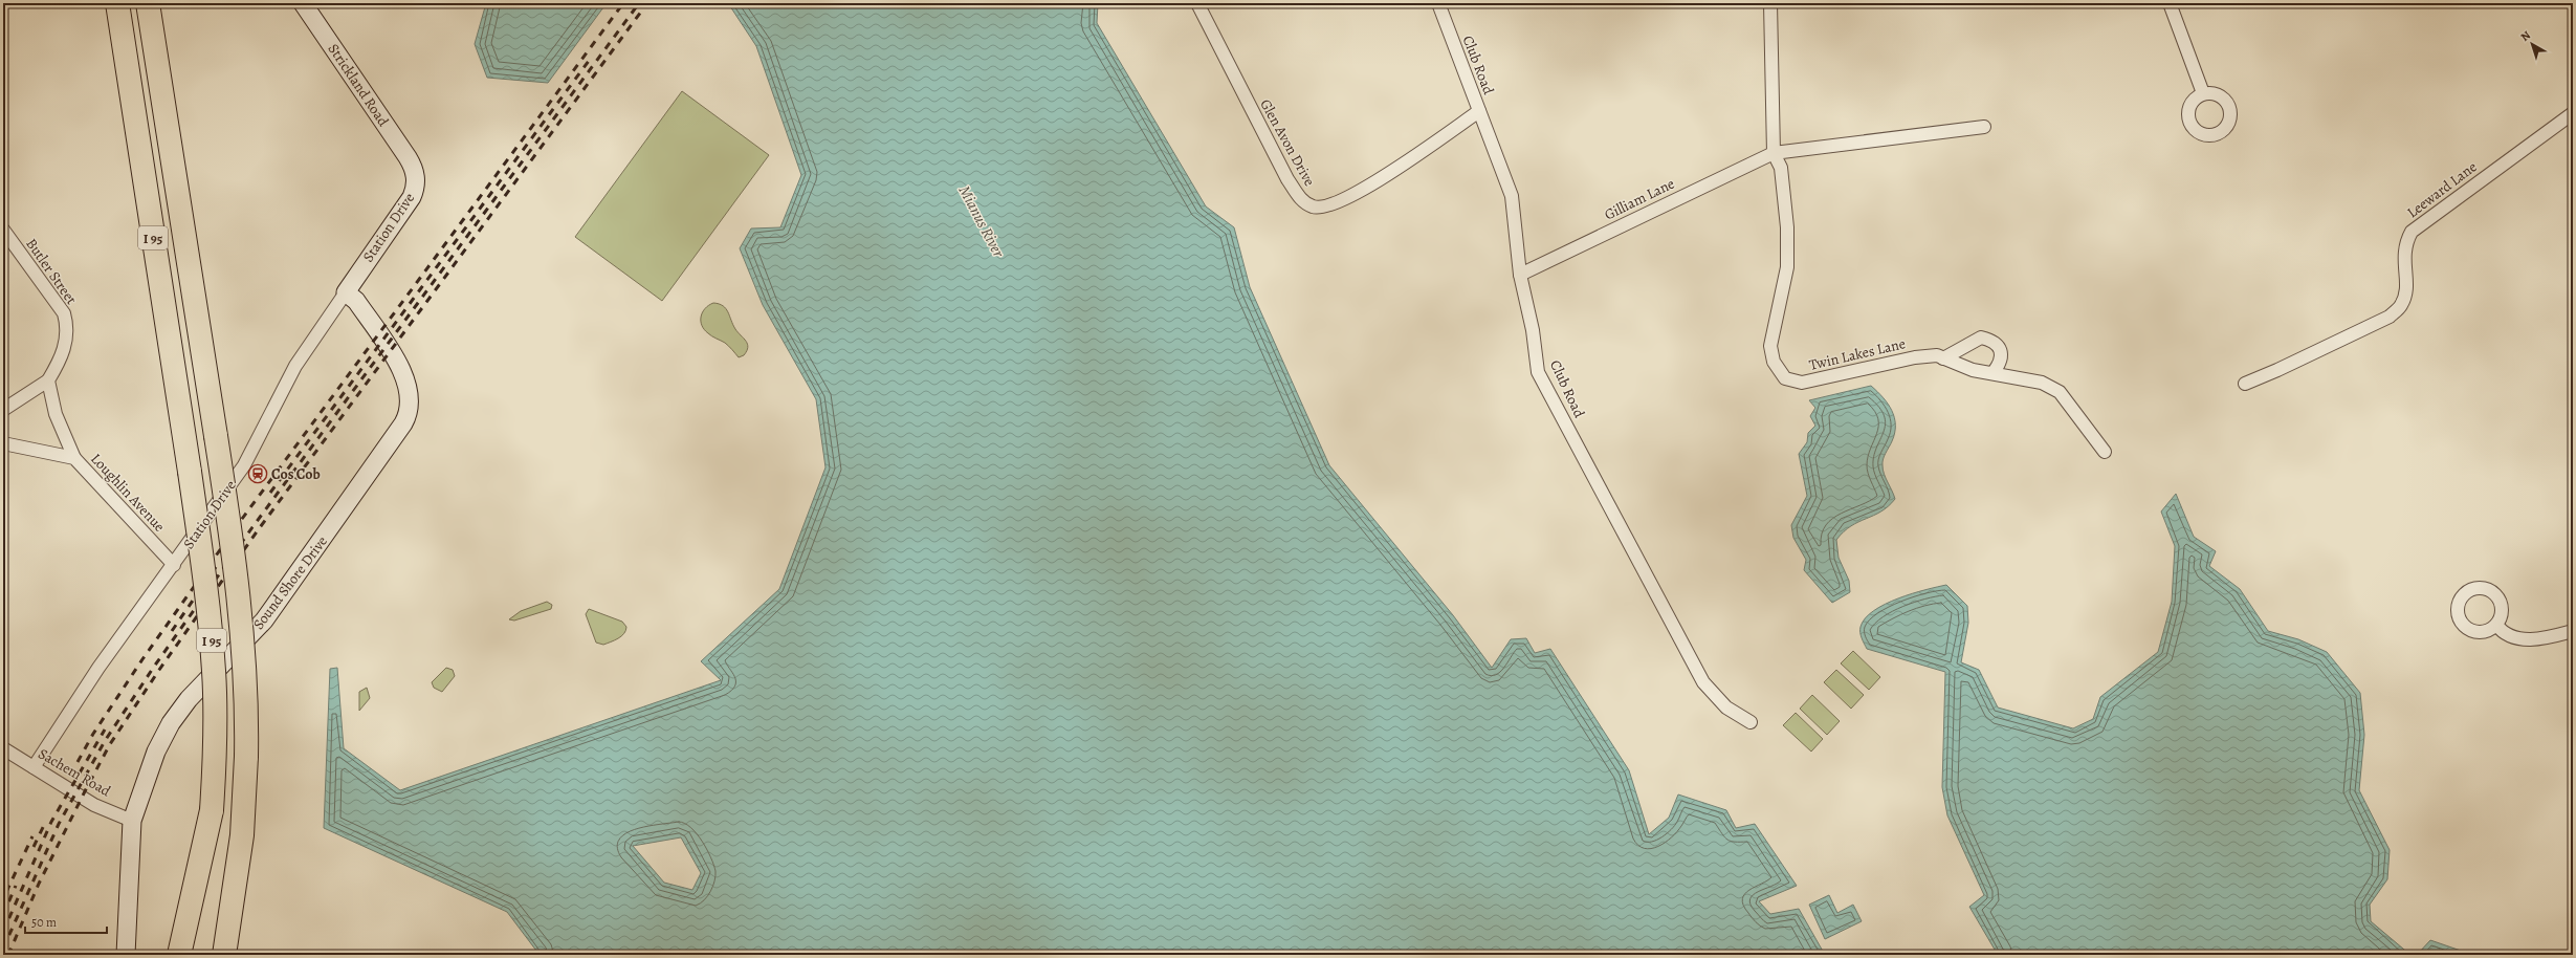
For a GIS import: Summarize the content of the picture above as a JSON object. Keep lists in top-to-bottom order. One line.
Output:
{"streets":{"highway":["I 95"],"main road":["Strickland Road","Station Drive","Sound Shore Drive"],"street":["Club Road","Glen Avon Drive","Leeward Lane","Gilliam Lane","Butler Street","Twin Lakes Lane","Loughlin Avenue","Sachem Road"]},"crossings":[["Club Road","Glen Avon Drive"],["Club Road","Gilliam Lane"],["Strickland Road","Station Drive"],["Gilliam Lane","Twin Lakes Lane"],["Station Drive","Loughlin Avenue"],["Station Drive","Sound Shore Drive"],["Station Drive","Sachem Road"],["Sound Shore Drive","Sachem Road"]],"water":["Mianus River"],"places":{"station":["Cos Cob"]},"scale_bar":"50 m","north":"top left"}
